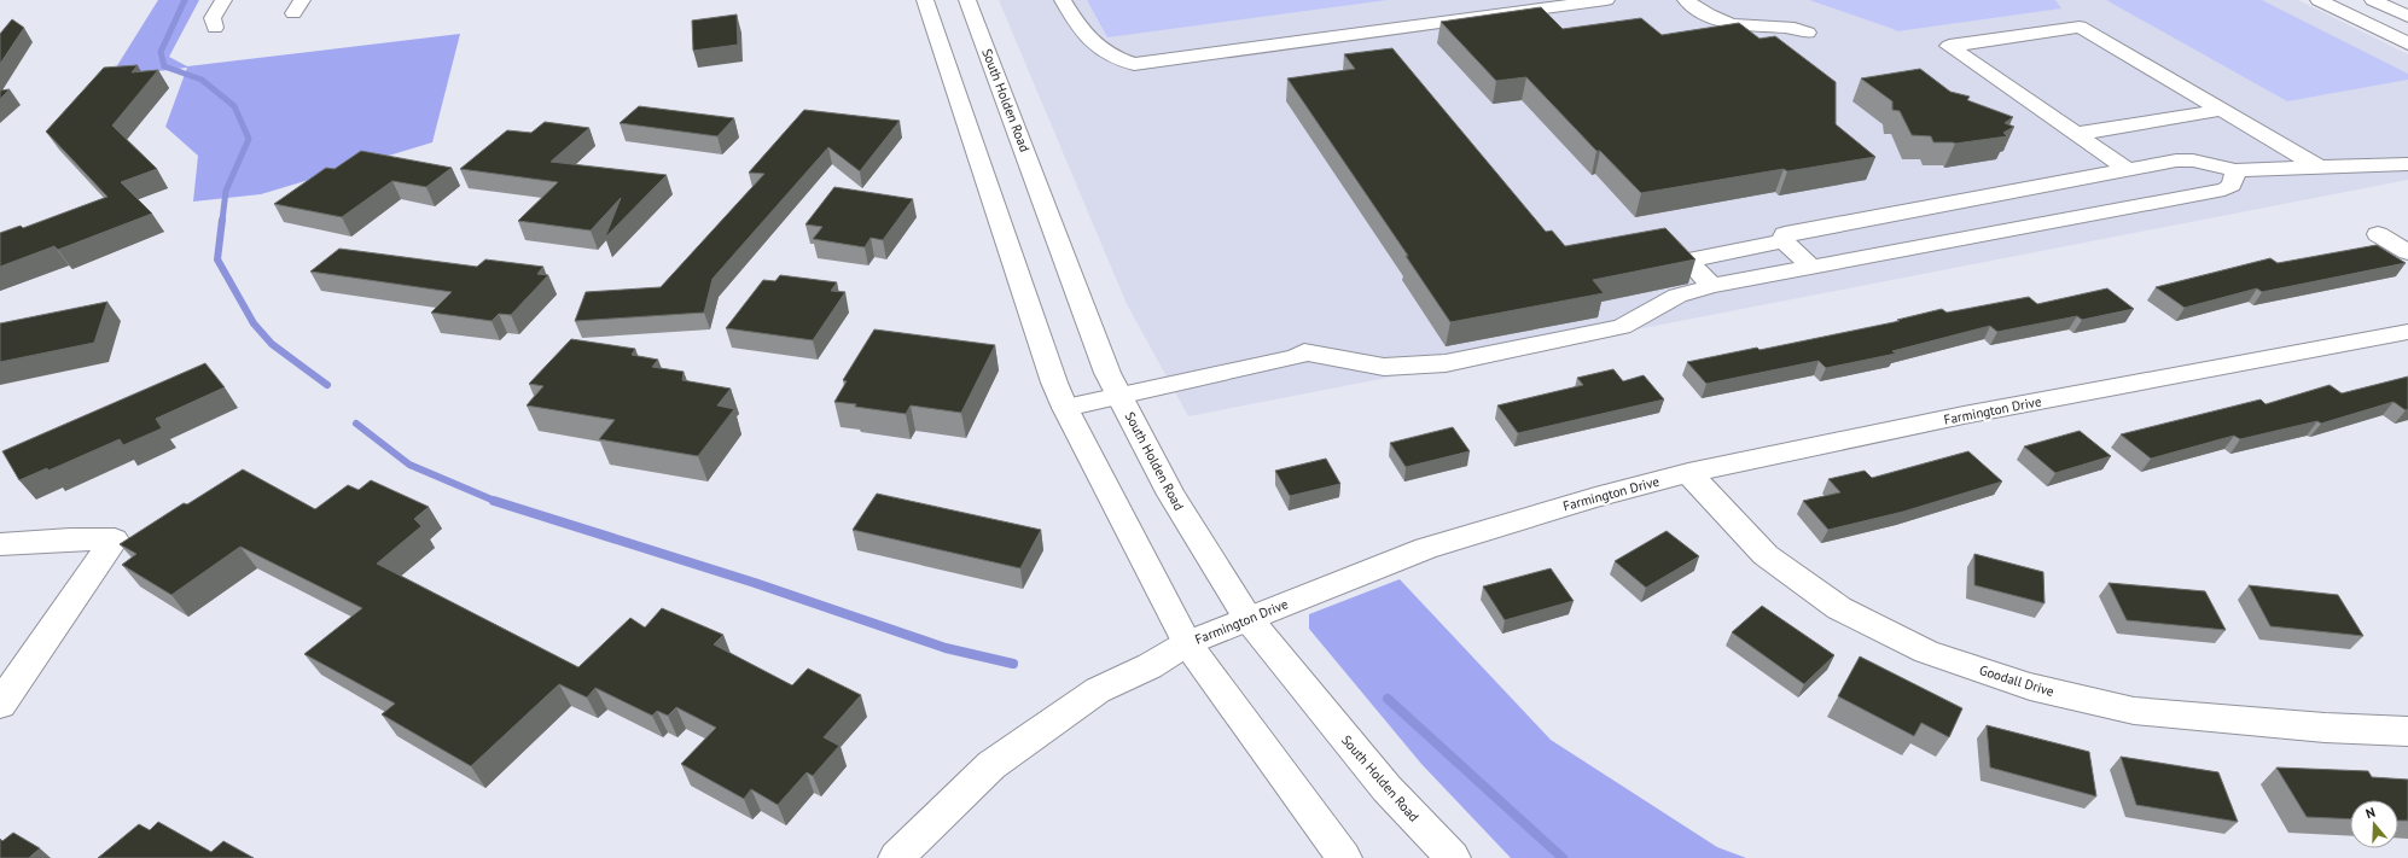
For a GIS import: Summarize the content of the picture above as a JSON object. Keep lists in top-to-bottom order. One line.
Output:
{"streets":{"main road":["South Holden Road","Farmington Drive","Goodall Drive"]},"crossings":[["South Holden Road","Farmington Drive"],["Farmington Drive","Goodall Drive"]],"north":"top"}
